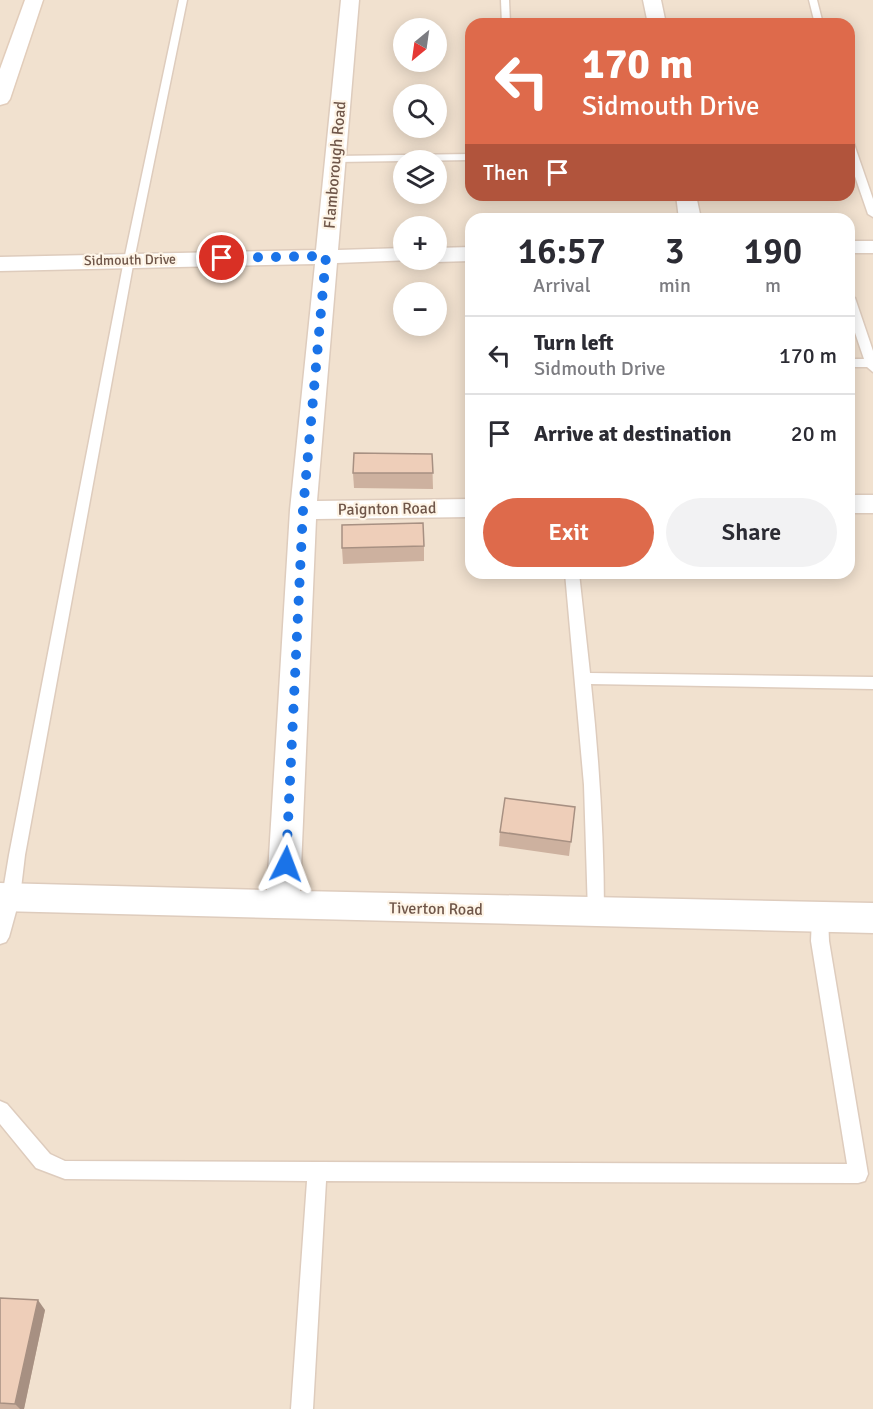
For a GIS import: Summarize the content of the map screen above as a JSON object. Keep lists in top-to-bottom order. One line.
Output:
{"streets":{"street":["Flamborough Road","Sidmouth Drive","Paignton Road","Tiverton Road"]},"crossings":[["Flamborough Road","Sidmouth Drive"],["Flamborough Road","Paignton Road"],["Flamborough Road","Tiverton Road"]],"north":"bottom left","page":{"map_buttons":["+","−"],"turn":["170 m","Sidmouth Drive"],"then":"Then","eta":["16:57","Arrival","3","min","190","m"],"list":[{"name":"Turn left","note":"Sidmouth Drive","value":"170 m"},{"name":"Arrive at destination","value":"20 m"}],"buttons":["Exit","Share"]}}
